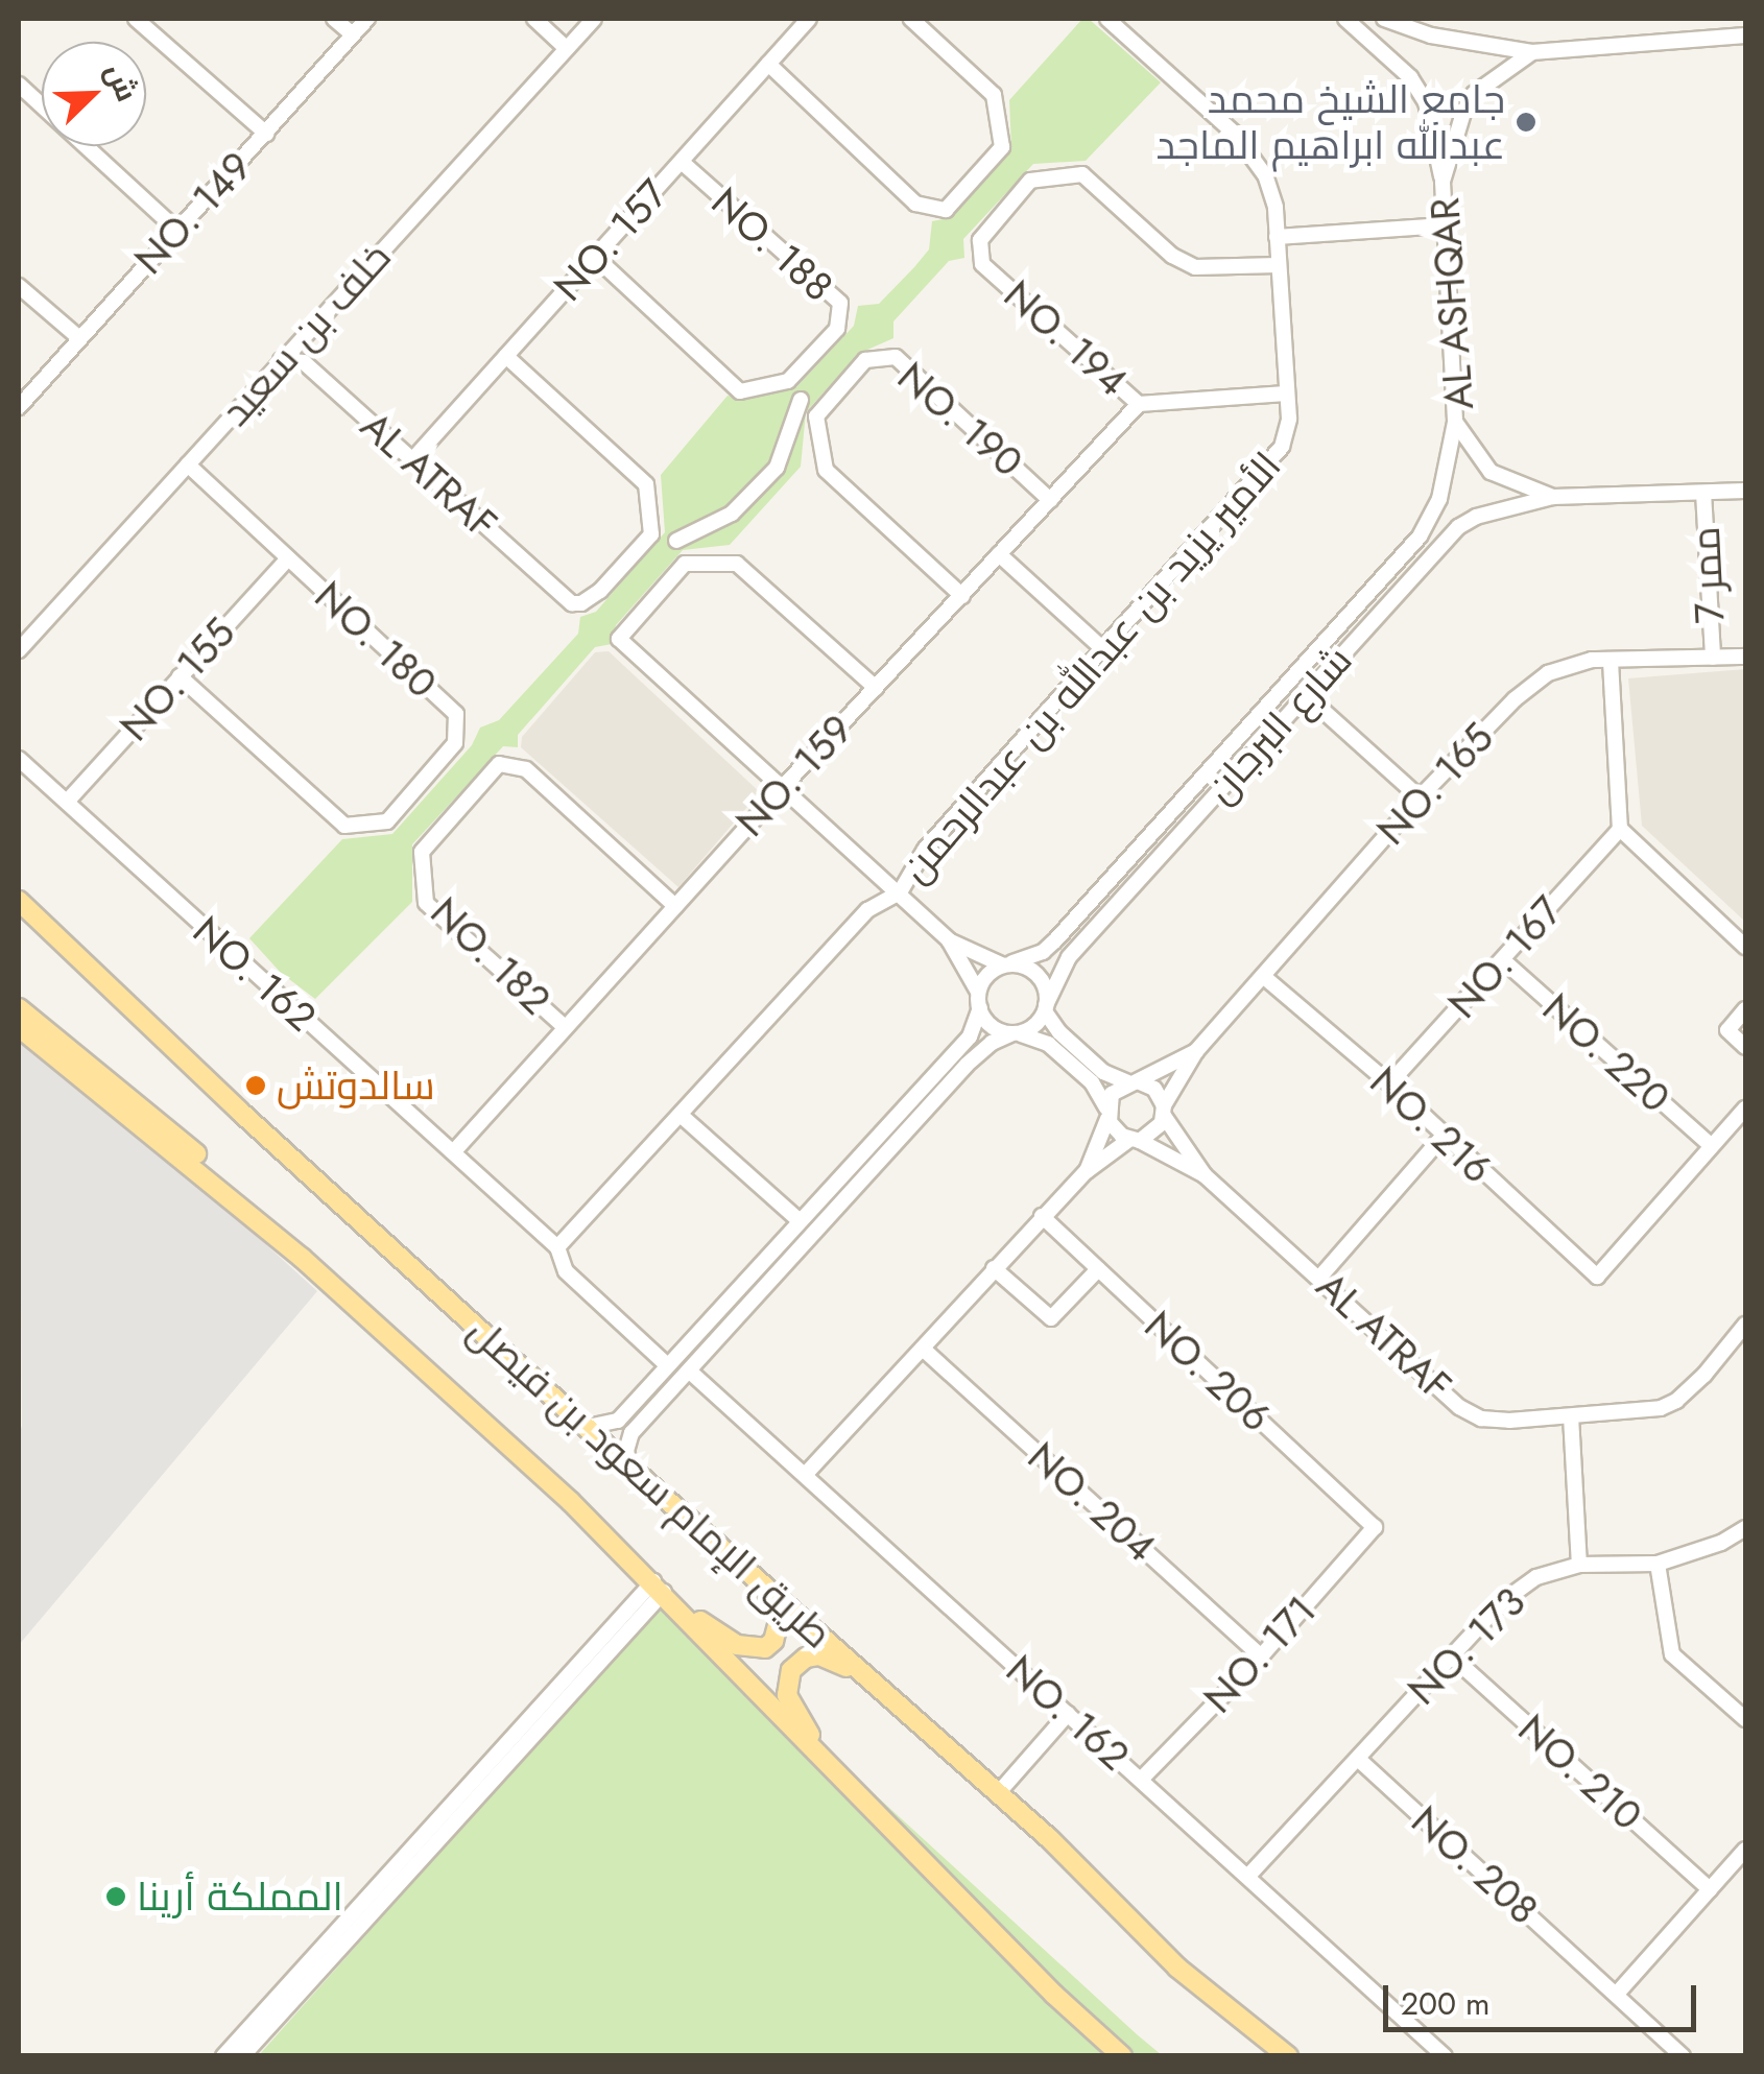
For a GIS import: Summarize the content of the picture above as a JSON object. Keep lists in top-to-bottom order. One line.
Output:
{"streets":{"main road":["طريق الإمام سعود بن فيصل"],"street":["NO. 149","NO. 157","NO. 188","AL ASHQAR","خلف بن سعيد","NO. 194","NO. 190","AL ATRAF","ممر 7","NO. 180","الأمير يزيد بن عبدالله بن عبدالرحمن","NO. 155","شارع البرجان","NO. 159","NO. 165","NO. 182","NO. 167","NO. 162","NO. 220","NO. 216","NO. 206","NO. 204","NO. 173","NO. 171","NO. 210","NO. 208"]},"crossings":[["NO. 157","NO. 188"],["NO. 157","AL ATRAF"],["AL ASHQAR","ممر 7"],["AL ASHQAR","شارع البرجان"],["خلف بن سعيد","AL ATRAF"],["خلف بن سعيد","NO. 180"],["NO. 194","الأمير يزيد بن عبدالله بن عبدالرحمن"],["NO. 194","NO. 159"],["NO. 190","NO. 159"],["ممر 7","NO. 165"],["NO. 180","NO. 155"],["الأمير يزيد بن عبدالله بن عبدالرحمن","NO. 162"],["NO. 155","NO. 162"],["شارع البرجان","NO. 162"],["شارع البرجان","طريق الإمام سعود بن فيصل"],["NO. 159","NO. 182"],["NO. 159","NO. 162"],["NO. 165","NO. 216"],["NO. 167","NO. 220"],["NO. 167","NO. 216"],["NO. 162","NO. 173"],["NO. 162","NO. 171"],["NO. 220","NO. 216"],["NO. 206","NO. 171"],["NO. 204","NO. 171"],["NO. 173","NO. 210"],["NO. 173","NO. 208"]],"places":["جامع الشيخ محمد عبدالله ابراهيم الماجد","سالدوتش","المملكة أرينا"],"scale_bar":"200 m","north":"top right"}
